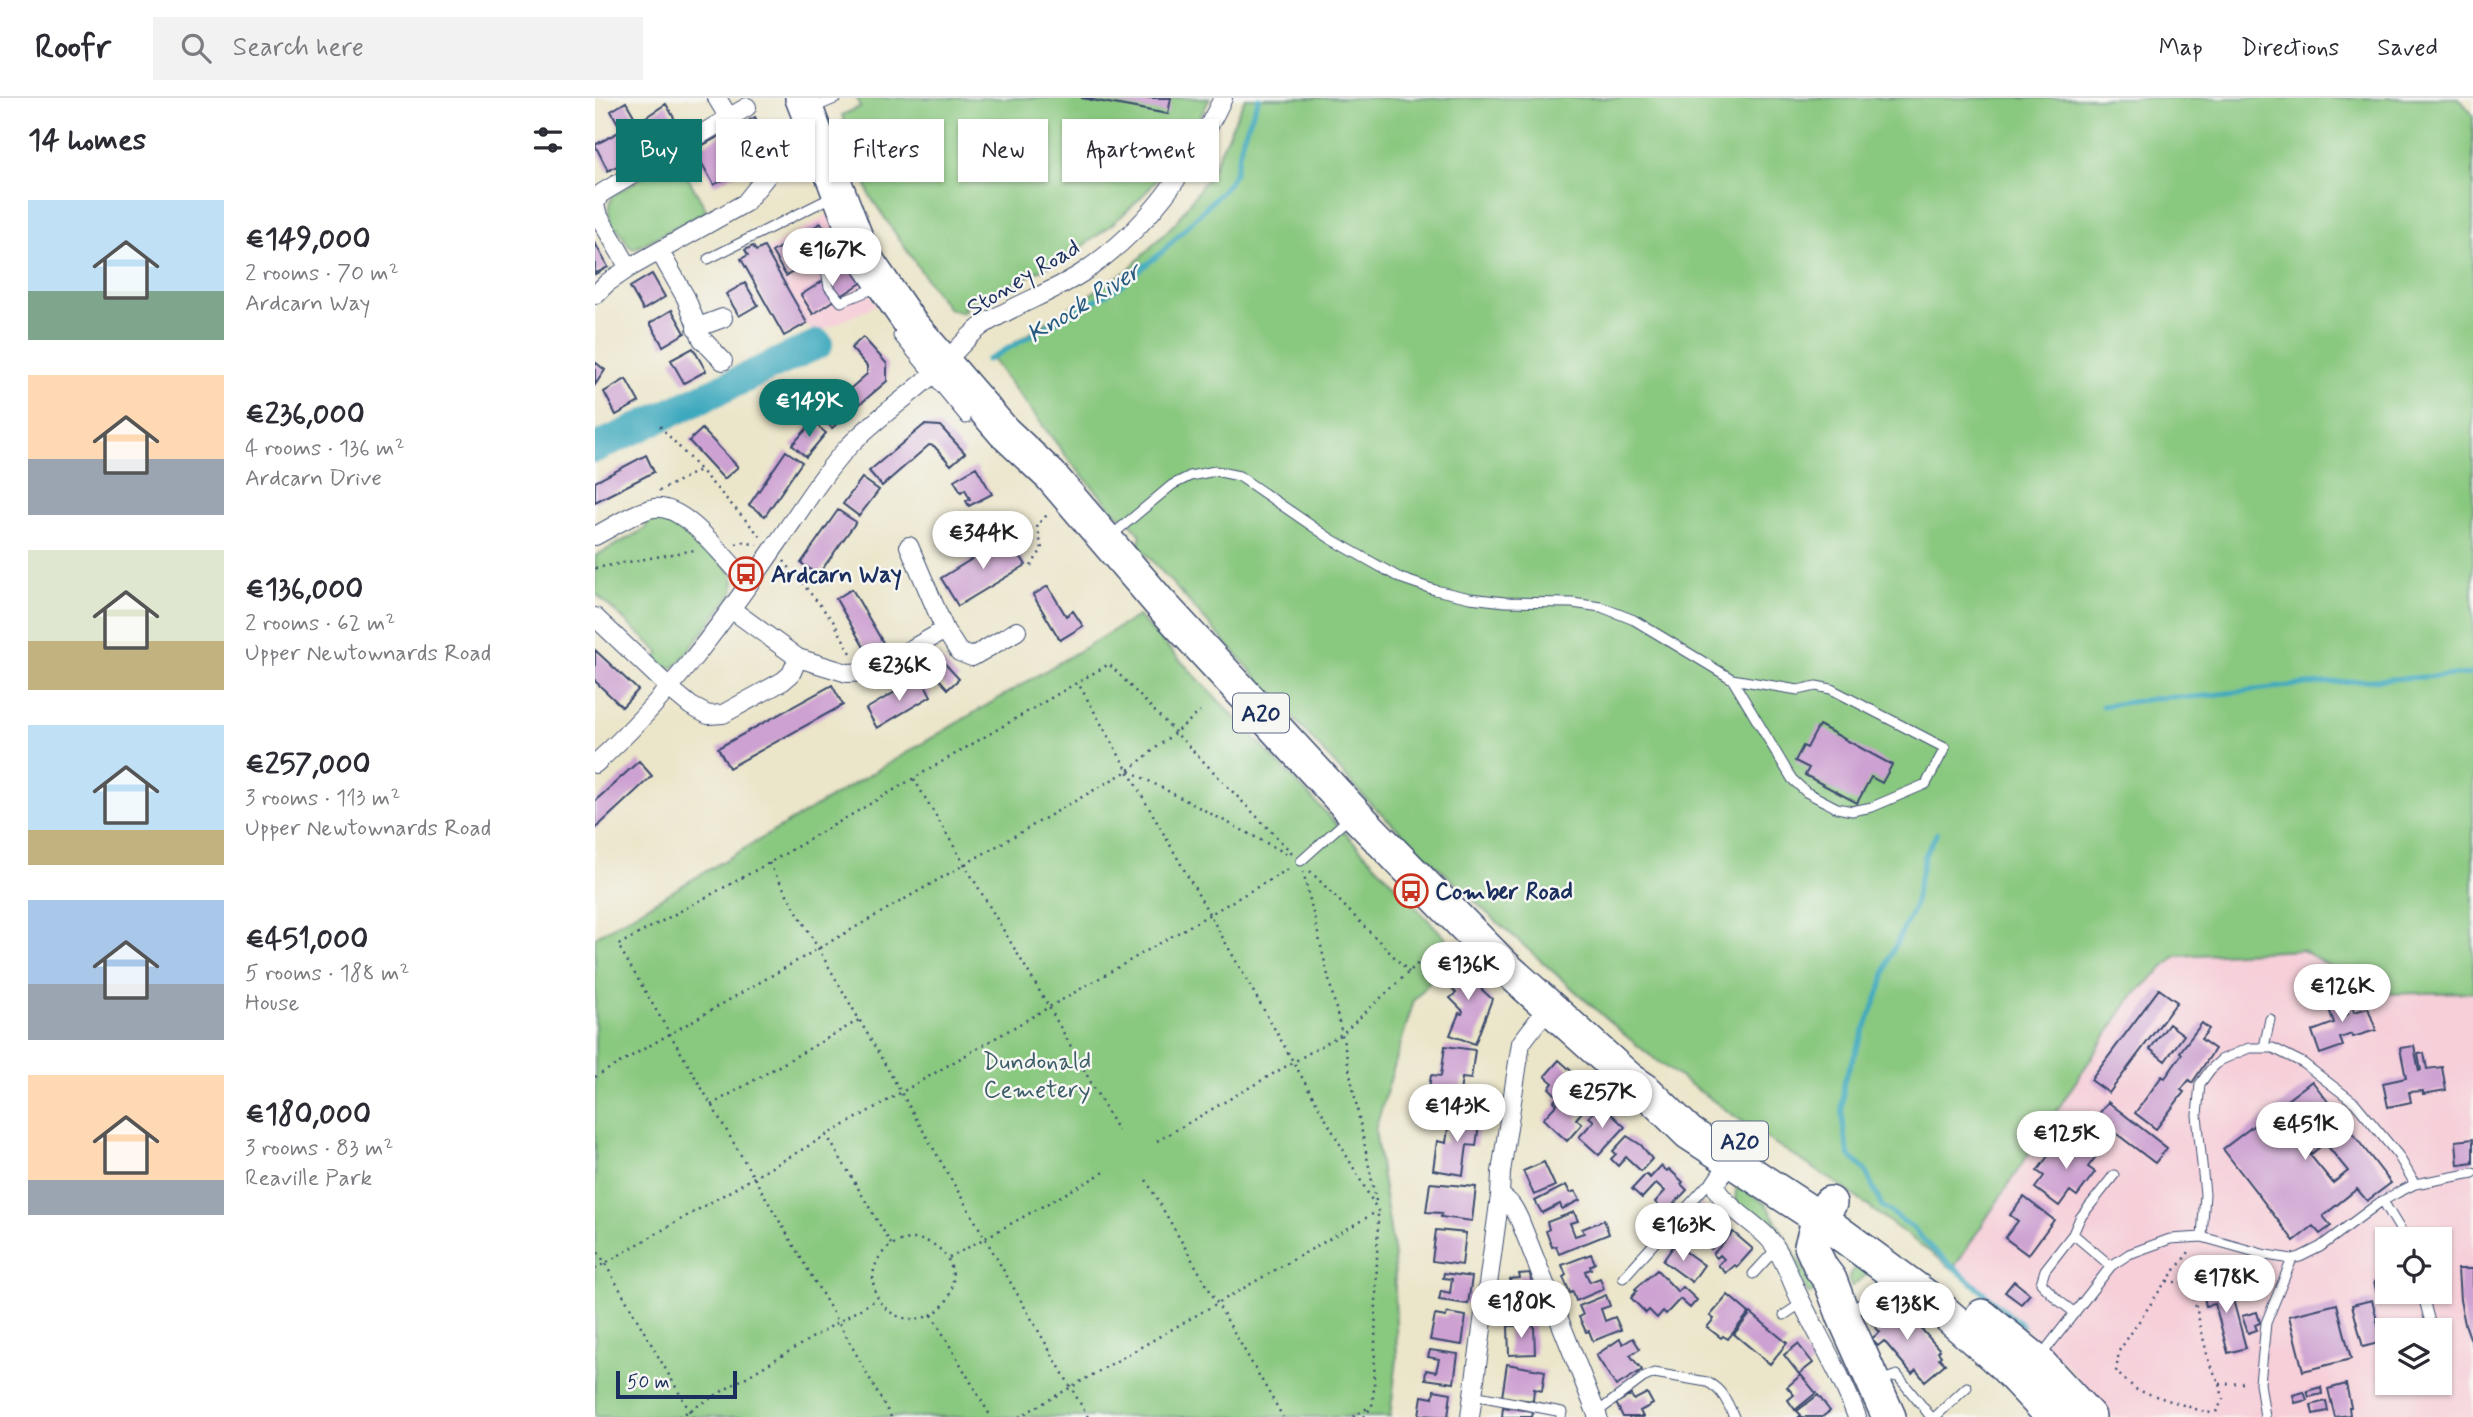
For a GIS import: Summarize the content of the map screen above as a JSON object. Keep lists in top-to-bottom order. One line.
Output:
{"streets":{"highway":["A20"],"street":["Stoney Road"]},"crossings":[["Stoney Road","A20"]],"water":["Knock River"],"parks":["Dundonald Cemetery"],"places":{"bus stop":["Ardcarn Way","Comber Road"]},"scale_bar":"50 m","page":{"header":"Roofr","search":"Search here","nav":["Map","Directions","Saved"],"heading":"14 homes","chip":["Buy","Rent","Filters","New","Apartment"],"list":[{"name":"€149,000","note":"2 rooms · 70 m² · Ardcarn Way"},{"name":"€236,000","note":"4 rooms · 136 m² · Ardcarn Drive"},{"name":"€136,000","note":"2 rooms · 62 m² · Upper Newtownards Road"},{"name":"€257,000","note":"3 rooms · 113 m² · Upper Newtownards Road"},{"name":"€451,000","note":"5 rooms · 188 m² · House"},{"name":"€180,000","note":"3 rooms · 83 m² · Reaville Park"}],"price":["€167K","€149K","€344K","€236K","€136K","€126K","€257K","€143K","€451K","€125K","€163K","€178K","€180K","€138K"],"scale":"50 m"}}
